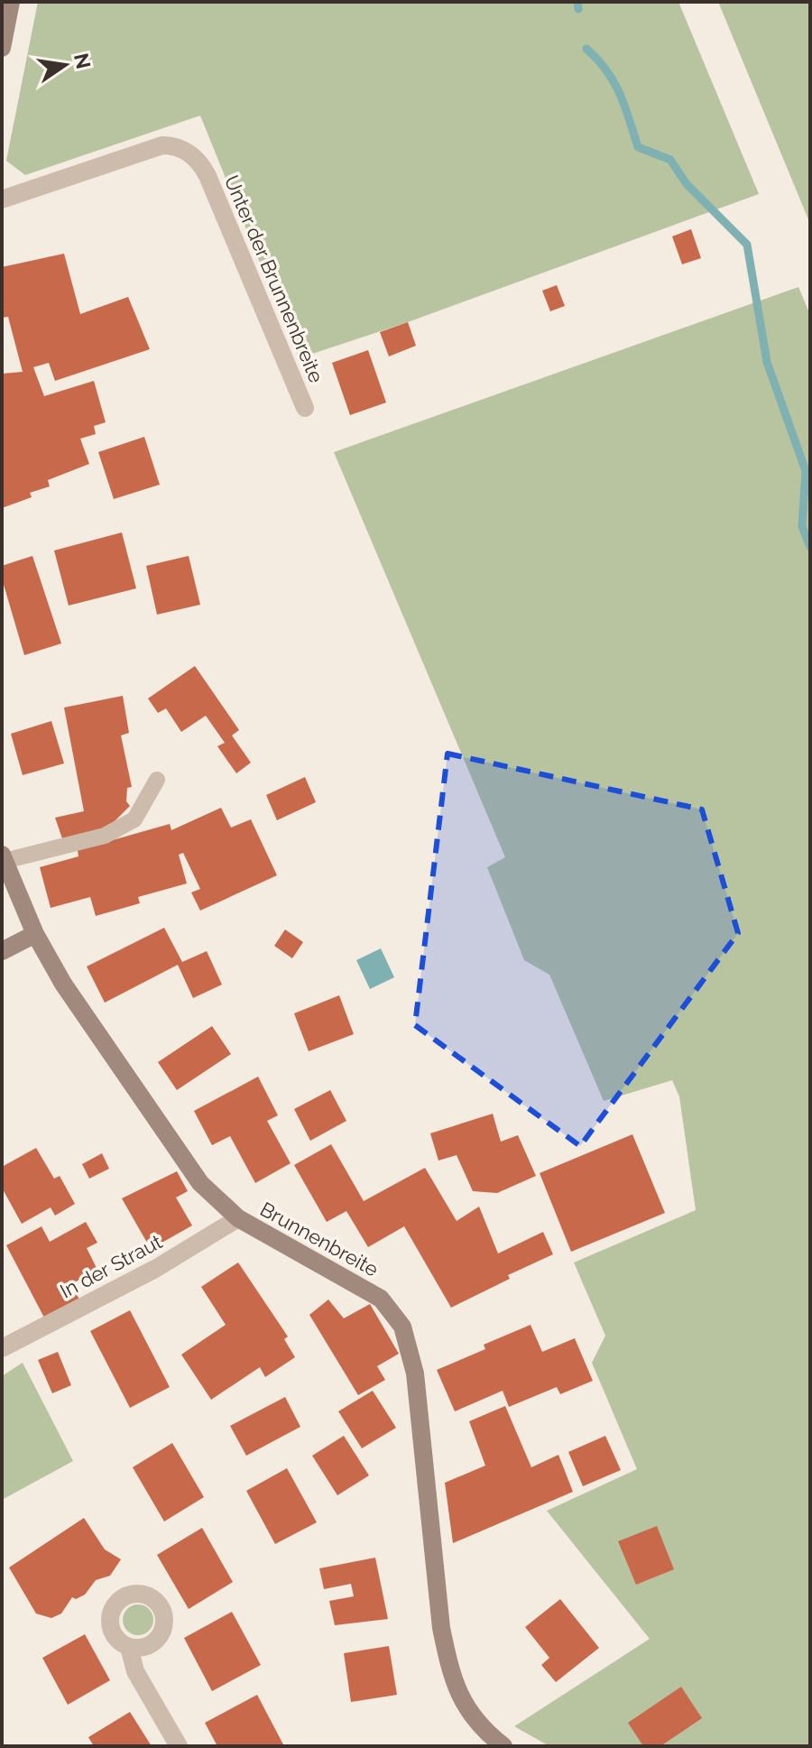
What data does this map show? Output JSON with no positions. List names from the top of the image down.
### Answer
{
  "streets": {
    "street": ["Unter der Brunnenbreite", "Brunnenbreite", "In der Straut"]
  },
  "crossings": [
    ["Brunnenbreite", "In der Straut"]
  ],
  "north": "right"
}
